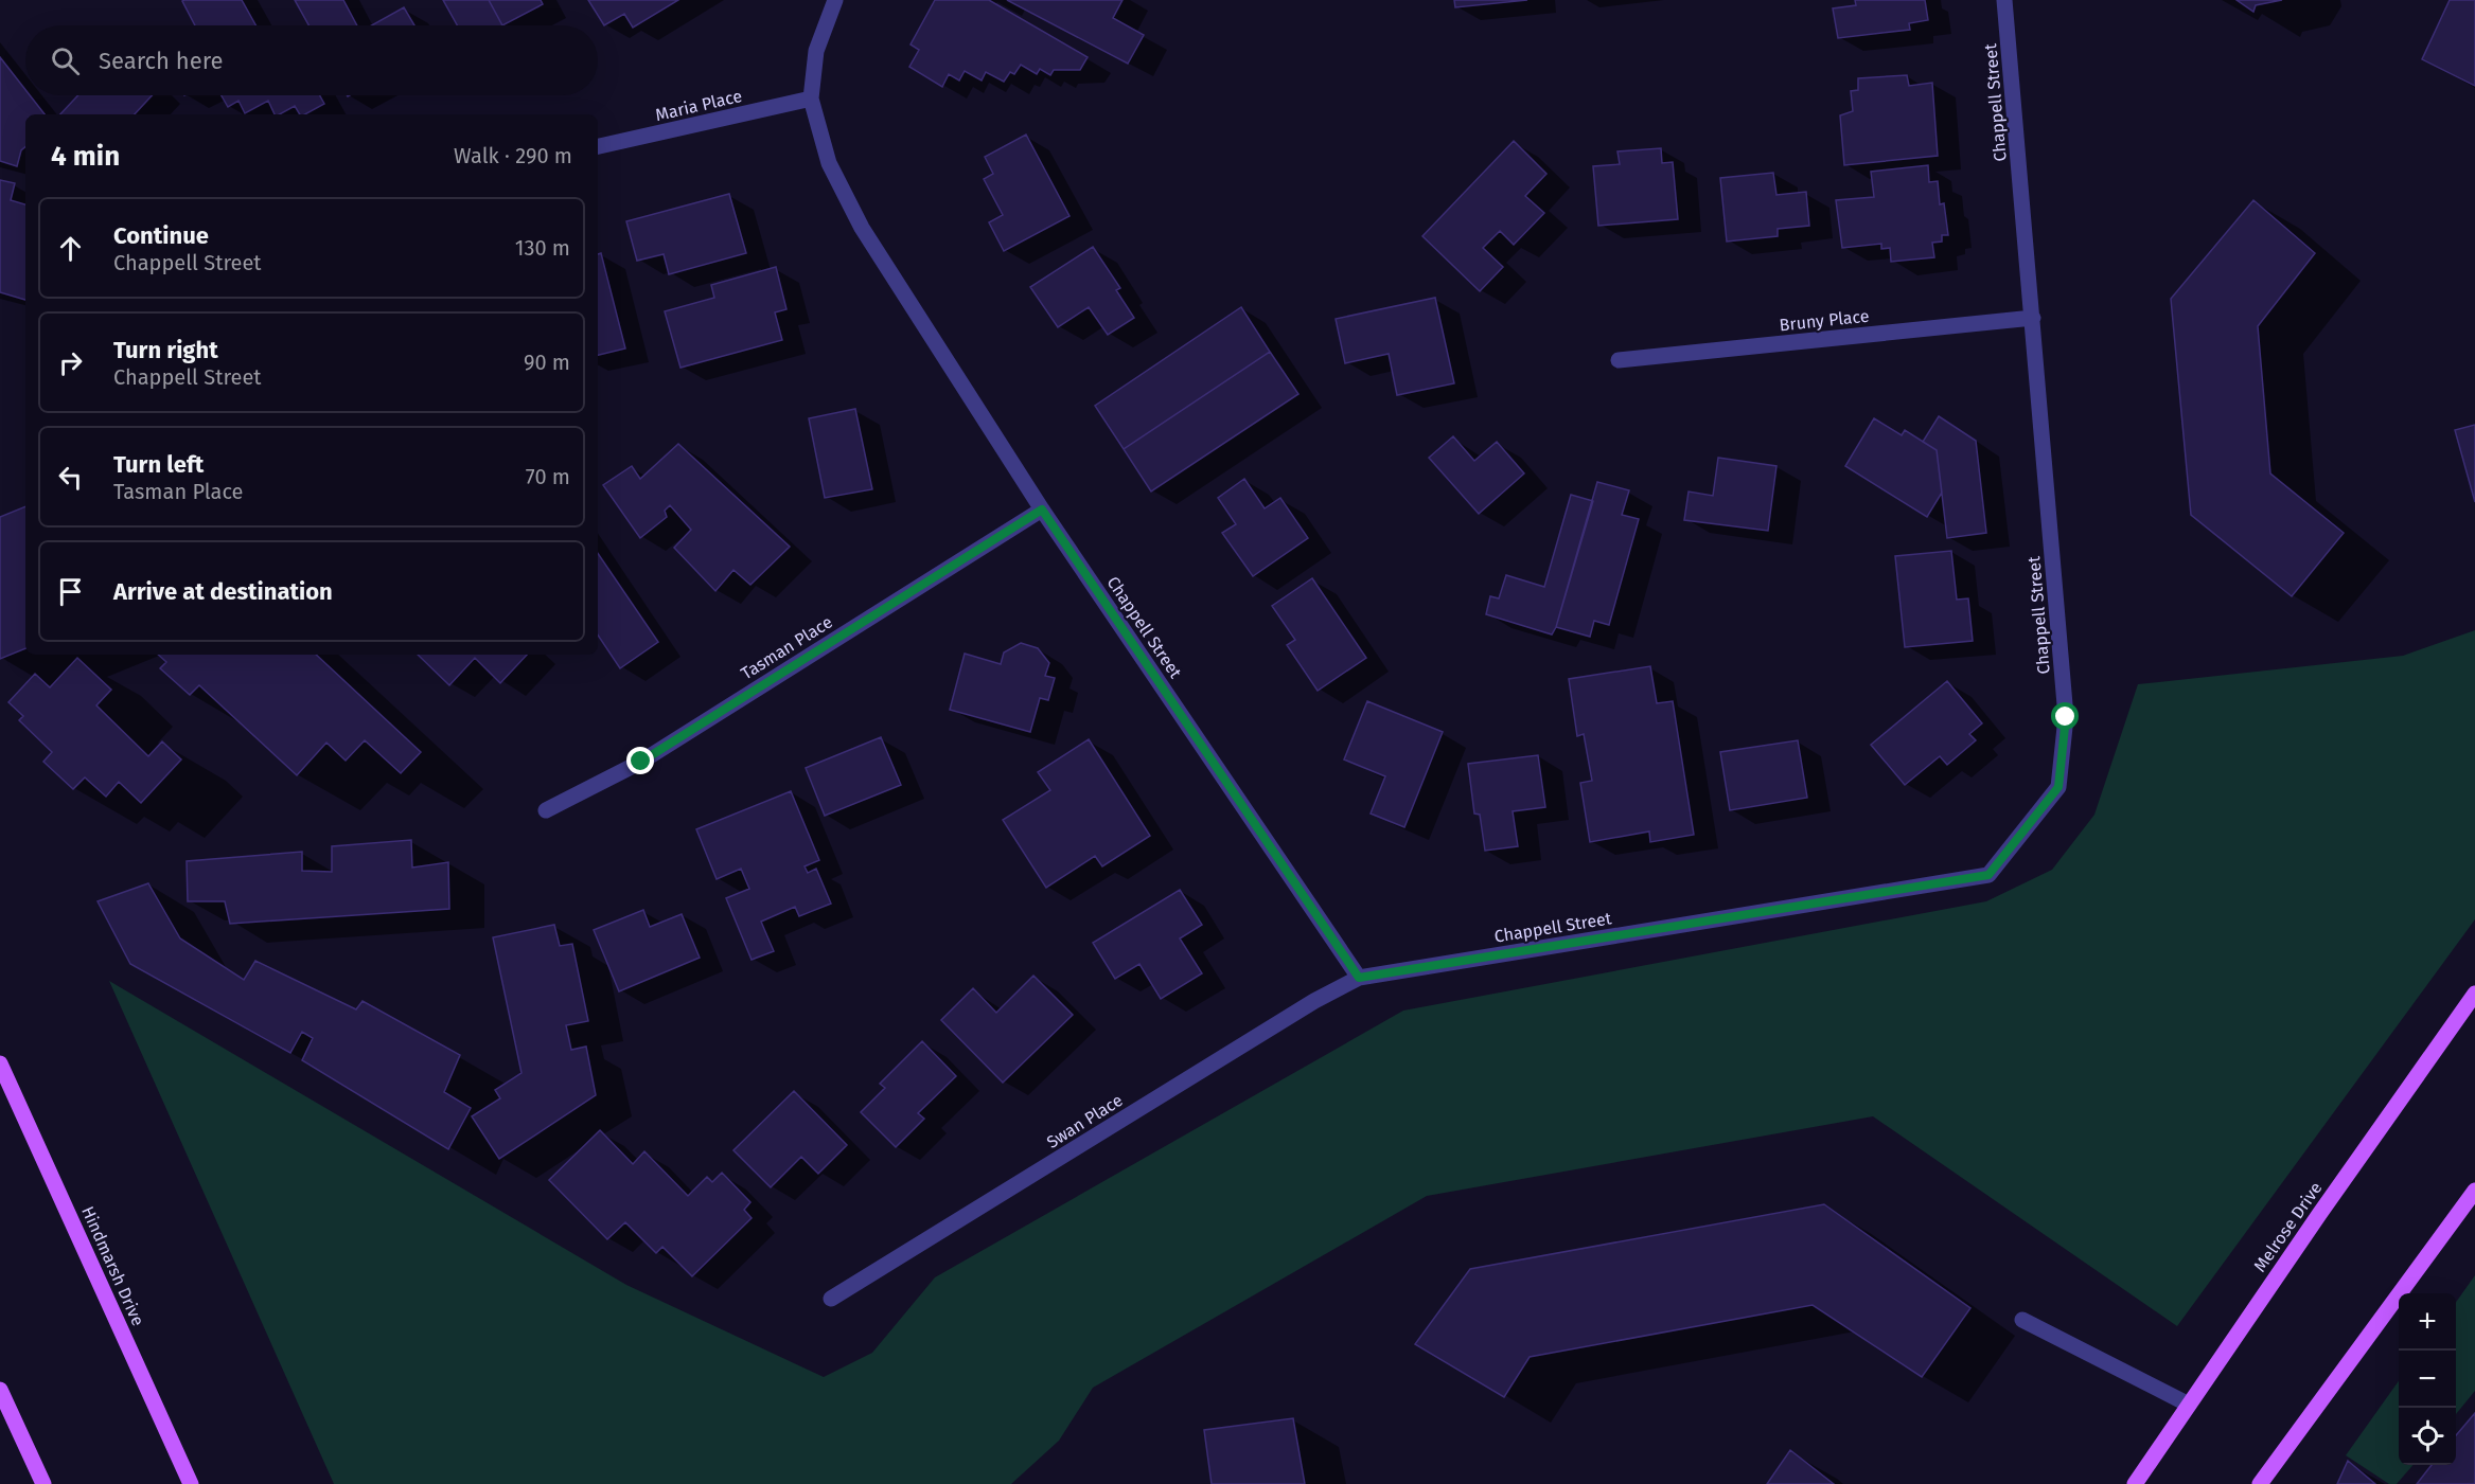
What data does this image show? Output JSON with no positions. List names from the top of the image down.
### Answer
{
  "streets": {
    "main road": ["Melrose Drive", "Hindmarsh Drive"],
    "street": [
      "Chappell Street",
      "Maria Place",
      "Bruny Place",
      "Tasman Place",
      "Swan Place"
    ]
  },
  "crossings": [
    ["Chappell Street", "Maria Place"],
    ["Chappell Street", "Bruny Place"],
    ["Chappell Street", "Tasman Place"],
    ["Chappell Street", "Swan Place"]
  ],
  "page": {
    "search": "Search here",
    "heading": ["4 min", "Walk · 290 m"],
    "list": [
      ["Continue", "Chappell Street", "130 m"],
      ["Turn right", "Chappell Street", "90 m"],
      ["Turn left", "Tasman Place", "70 m"],
      "Arrive at destination"
    ],
    "map_buttons": ["+", "−"]
  }
}
